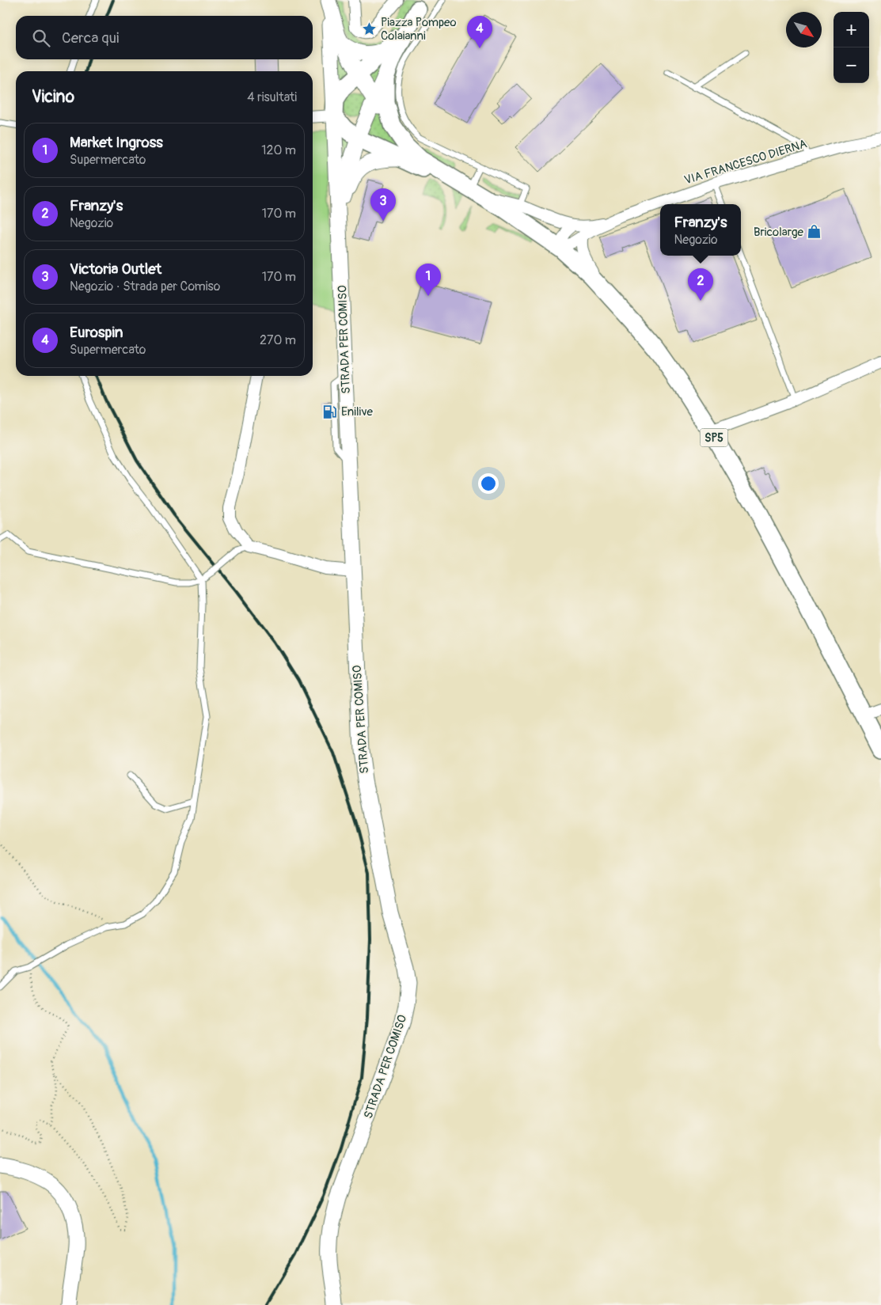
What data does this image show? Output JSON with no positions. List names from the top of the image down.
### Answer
{
  "streets": {
    "main road": ["STRADA PER COMISO", "SP5"],
    "street": ["VIA FRANCESCO DIERNA"]
  },
  "places": {
    "place": ["Piazza Pompeo Colaianni"],
    "shop": ["Bricolarge"],
    "fuel station": ["Enilive"]
  },
  "north": "bottom right",
  "page": {
    "map_buttons": ["+", "−"],
    "pins": [
      "4",
      "3",
      "1",
      "2"
    ],
    "search": "Cerca qui",
    "heading": ["Vicino", "4 risultati"],
    "list": [
      {
        "mark": "1",
        "name": "Market Ingross",
        "note": "Supermercato",
        "value": "120 m"
      },
      {
        "mark": "2",
        "name": "Franzy's",
        "note": "Negozio",
        "value": "170 m"
      },
      {
        "mark": "3",
        "name": "Victoria Outlet",
        "note": "Negozio · Strada per Comiso",
        "value": "170 m"
      },
      {
        "mark": "4",
        "name": "Eurospin",
        "note": "Supermercato",
        "value": "270 m"
      }
    ],
    "popup": ["Franzy's", "Negozio"]
  }
}
